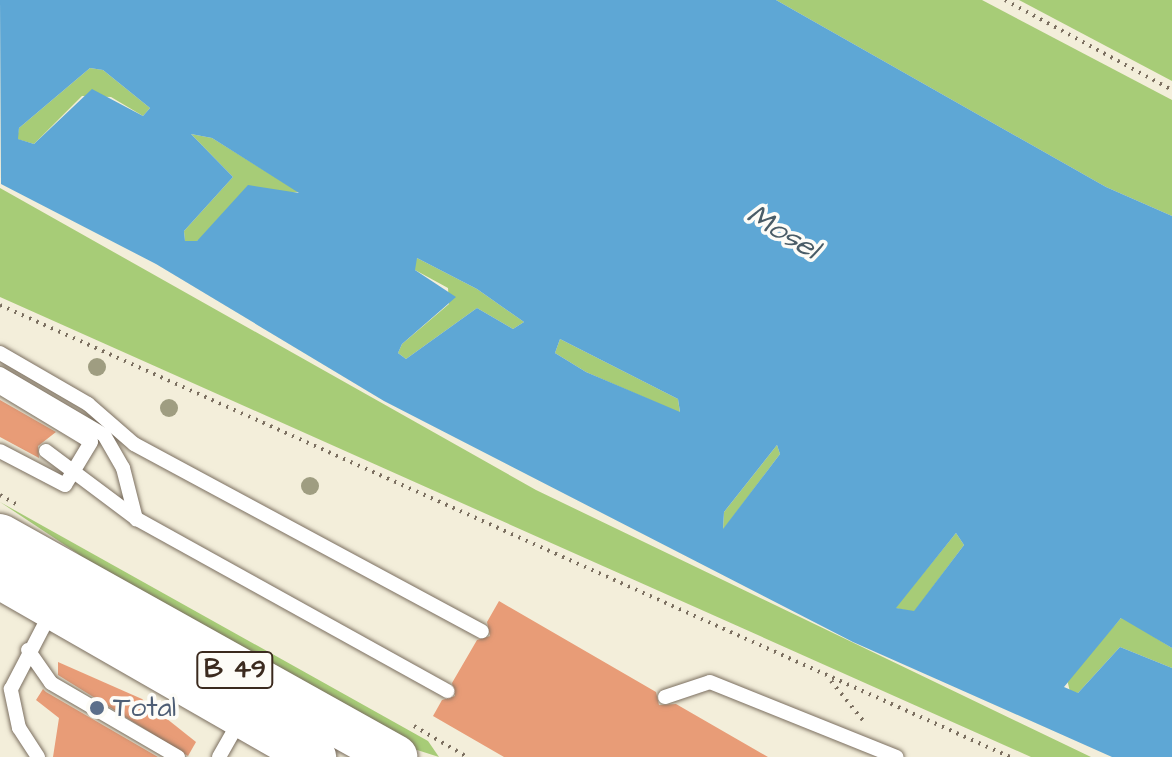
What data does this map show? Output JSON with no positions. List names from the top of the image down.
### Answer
{
  "streets": {
    "main road": ["B 49"]
  },
  "water": ["Mosel"],
  "places": ["Total"]
}
